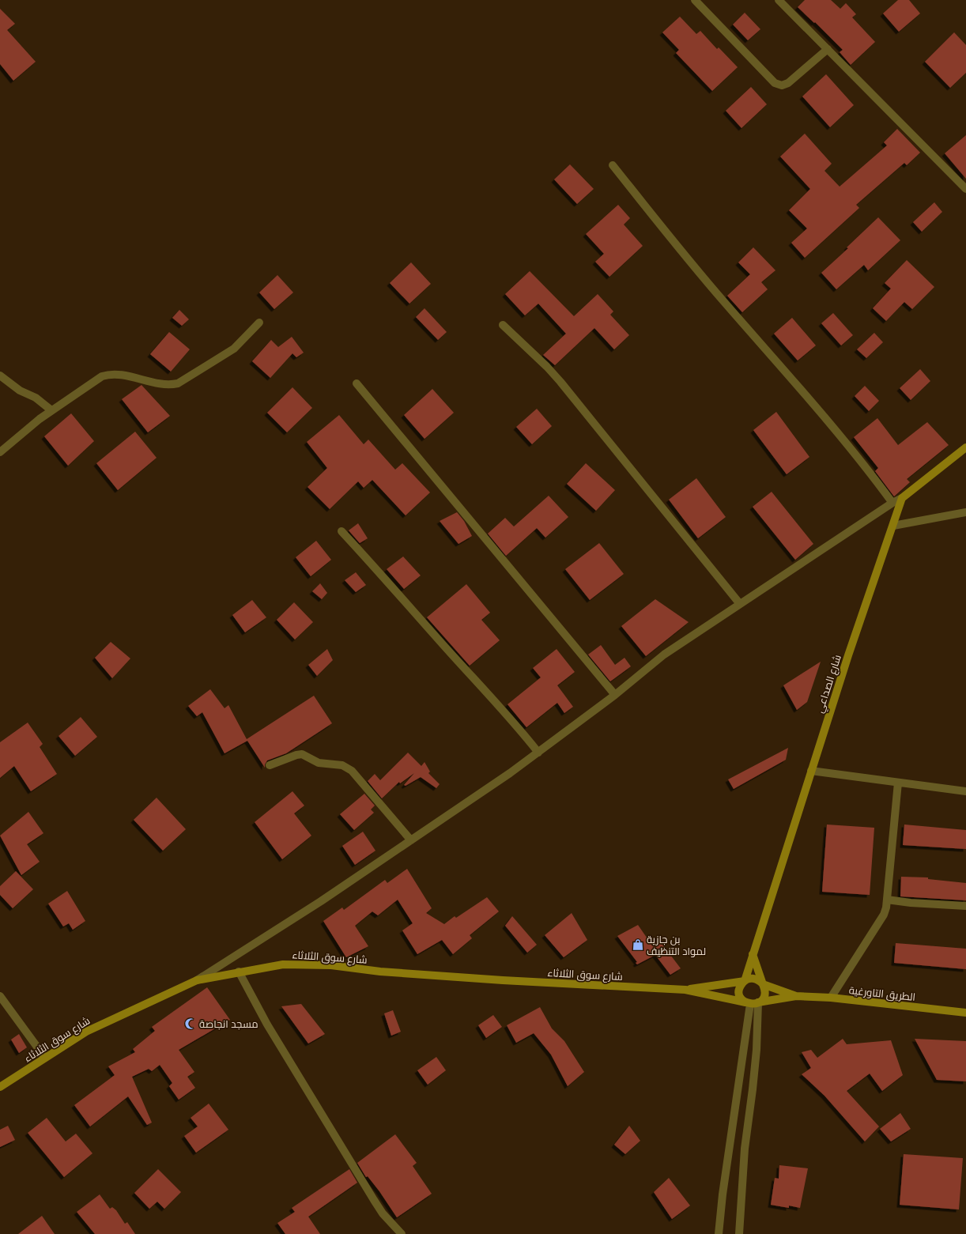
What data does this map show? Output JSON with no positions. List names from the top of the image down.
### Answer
{
  "streets": {
    "street": ["شارع الصداعي", "شارع سوق الثلاثاء", "الطريق التاورغية"]
  },
  "places": {
    "shop": ["بن جازية لمواد التنظيف"],
    "mosque": ["مسجد انجاصة"]
  }
}
